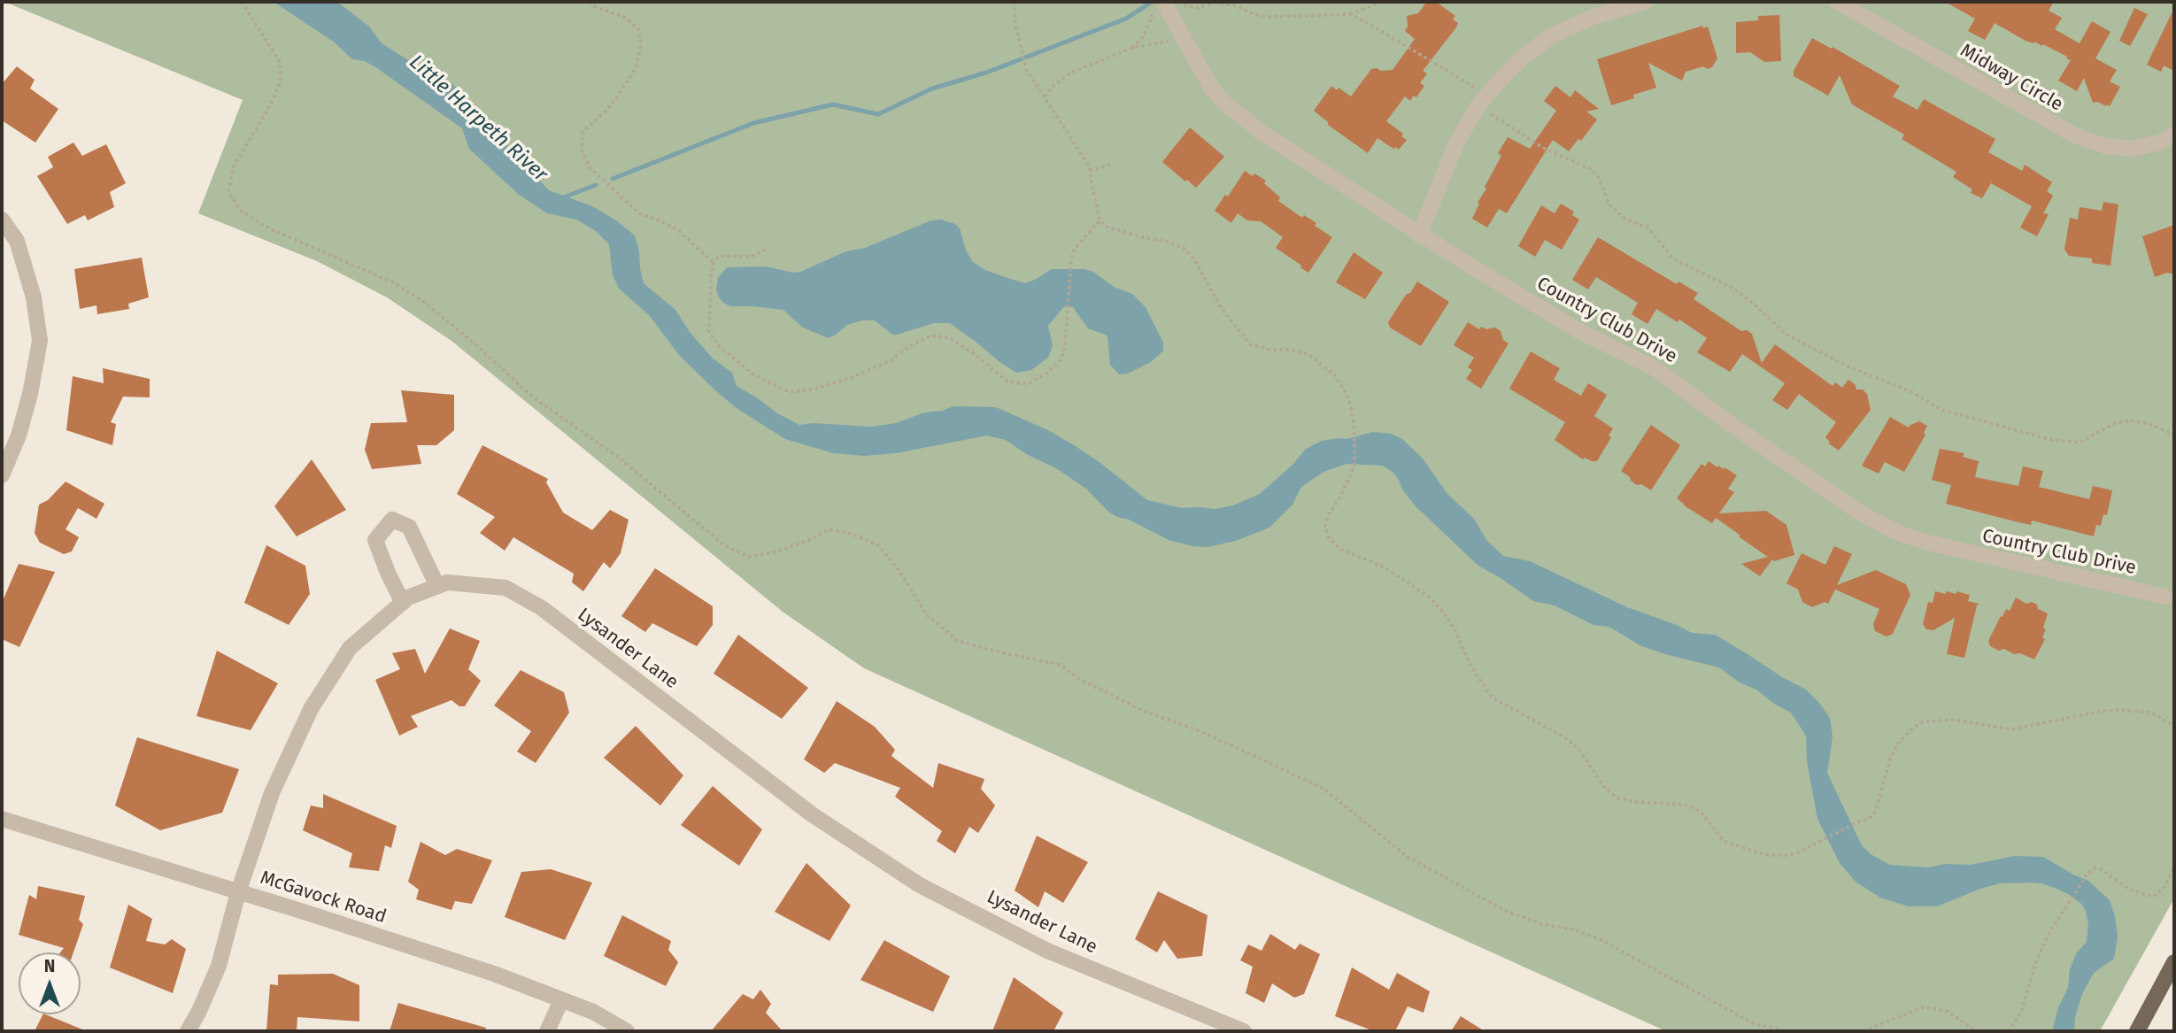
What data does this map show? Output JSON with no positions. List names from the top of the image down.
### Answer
{
  "streets": {
    "street": [
      "Midway Circle",
      "Country Club Drive",
      "Lysander Lane",
      "McGavock Road"
    ]
  },
  "crossings": [
    ["Lysander Lane", "McGavock Road"]
  ],
  "water": ["Little Harpeth River"],
  "north": "top"
}
